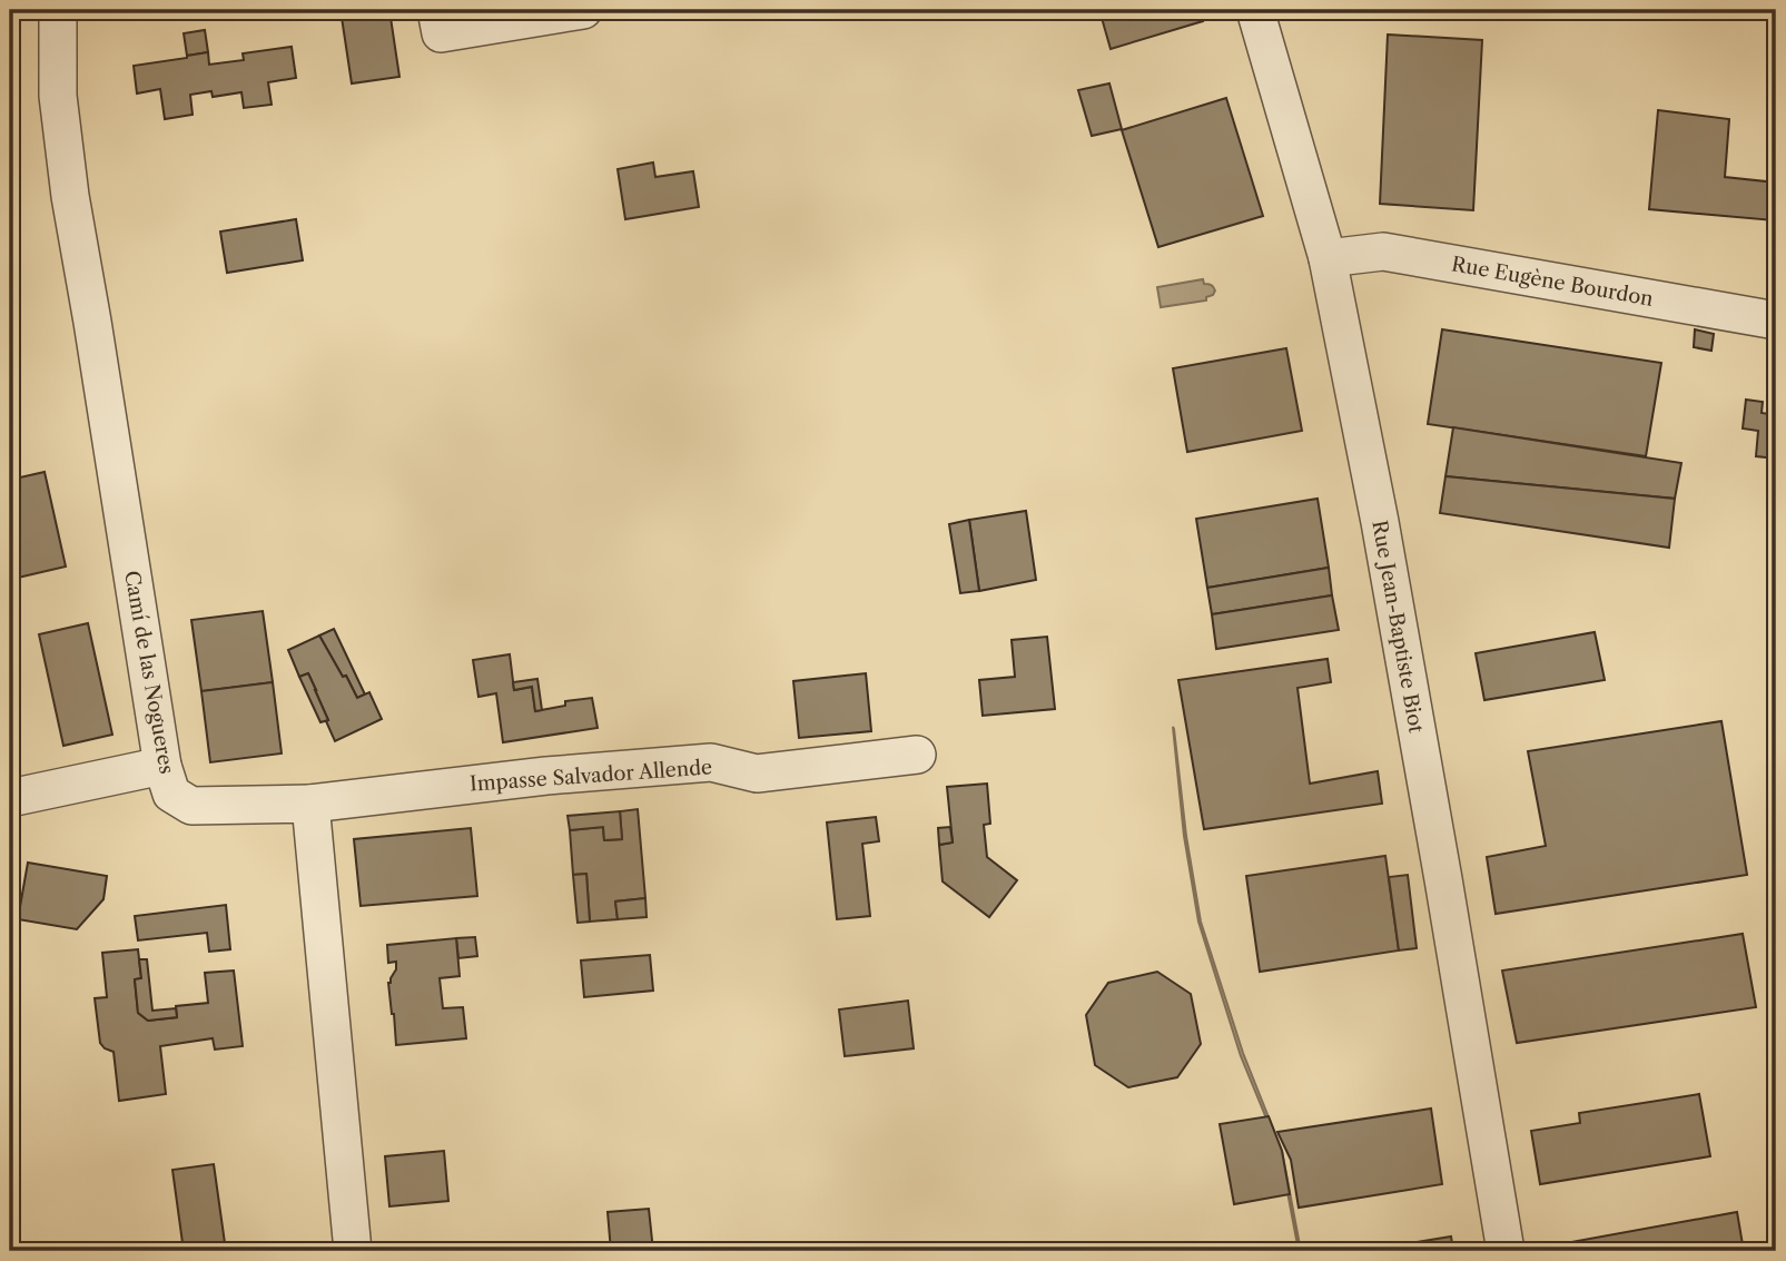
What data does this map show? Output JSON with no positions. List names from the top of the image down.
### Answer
{
  "streets": {
    "street": [
      "Rue Eugène Bourdon",
      "Rue Jean-Baptiste Biot",
      "Camí de las Nogueres",
      "Impasse Salvador Allende"
    ]
  },
  "crossings": [
    ["Rue Eugène Bourdon", "Rue Jean-Baptiste Biot"],
    ["Camí de las Nogueres", "Impasse Salvador Allende"]
  ]
}
